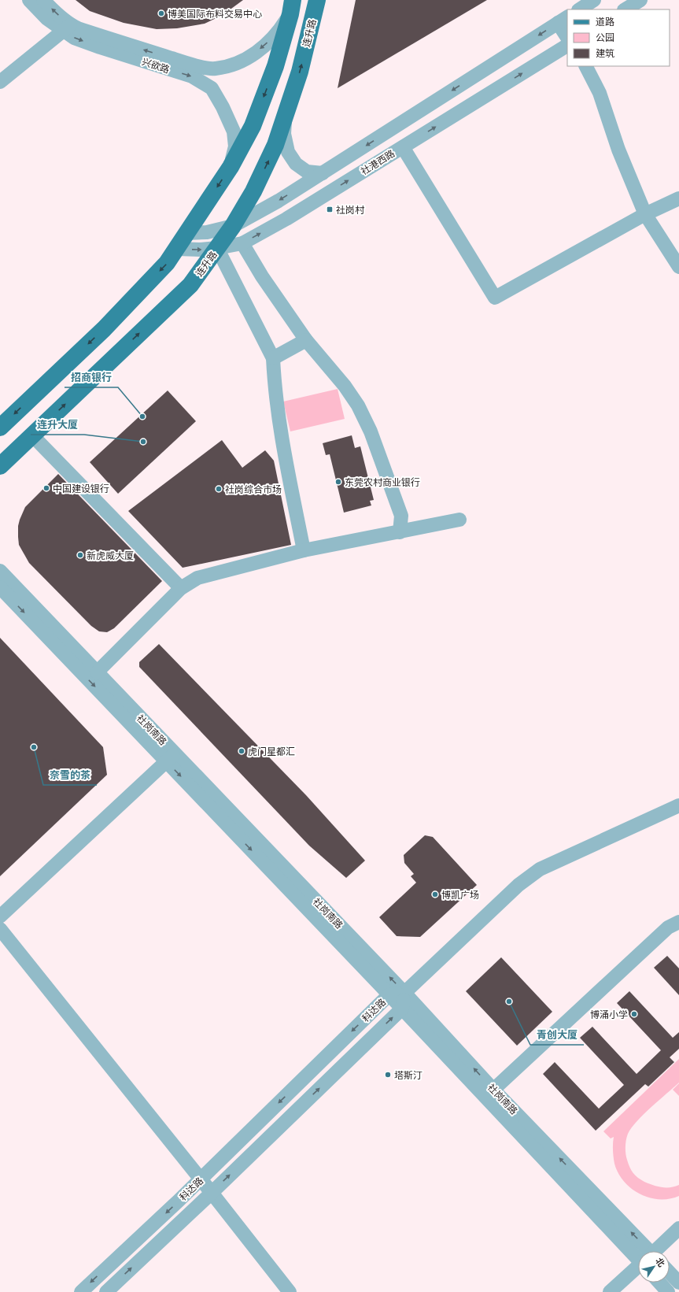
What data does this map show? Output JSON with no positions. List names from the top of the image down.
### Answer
{
  "streets": {
    "main road": ["连升路"],
    "street": [
      "兴欲路",
      "社港西路",
      "社岗南路",
      "科达路"
    ]
  },
  "crossings": [
    ["连升路", "社港西路"],
    ["社岗南路", "科达路"]
  ],
  "places": {
    "other": [
      "博美国际布料交易中心",
      "招商银行",
      "连升大厦",
      "东莞农村商业银行",
      "中国建设银行",
      "社岗综合市场",
      "新虎威大厦",
      "奈雪的茶",
      "虎门星都汇",
      "博凯广场",
      "青创大厦",
      "博涌小学",
      "塔斯汀"
    ],
    "transit": ["社岗村"]
  },
  "legend": ["道路", "公园", "建筑"],
  "north": "top right"
}
